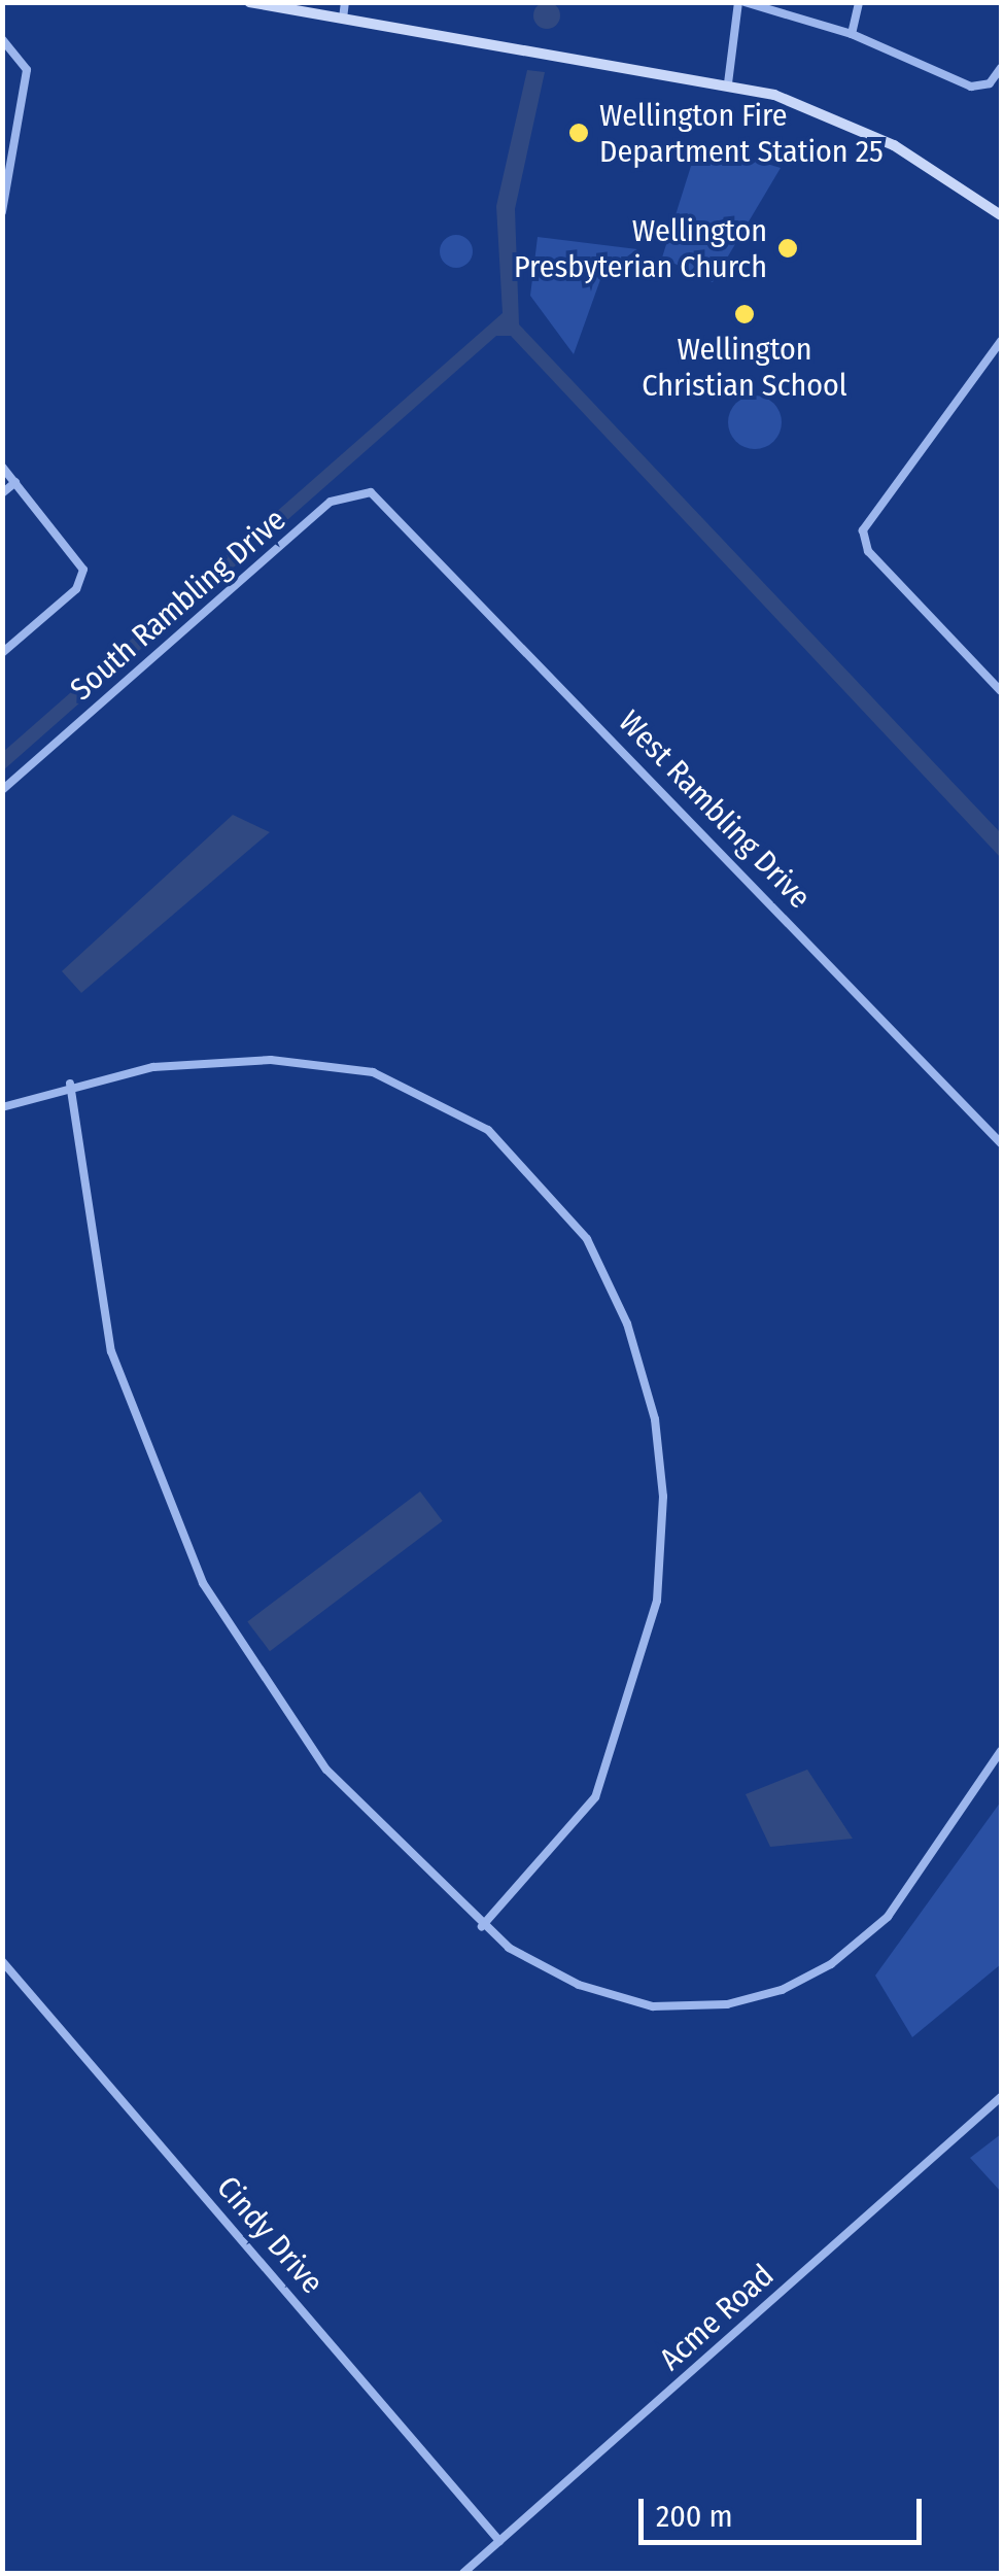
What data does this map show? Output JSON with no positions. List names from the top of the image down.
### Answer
{
  "streets": {
    "street": [
      "South Rambling Drive",
      "West Rambling Drive",
      "Cindy Drive",
      "Acme Road"
    ]
  },
  "crossings": [
    ["South Rambling Drive", "West Rambling Drive"],
    ["Cindy Drive", "Acme Road"]
  ],
  "places": ["Wellington Fire Department Station 25", "Wellington Presbyterian Church", "Wellington Christian School"],
  "scale_bar": "200 m"
}
